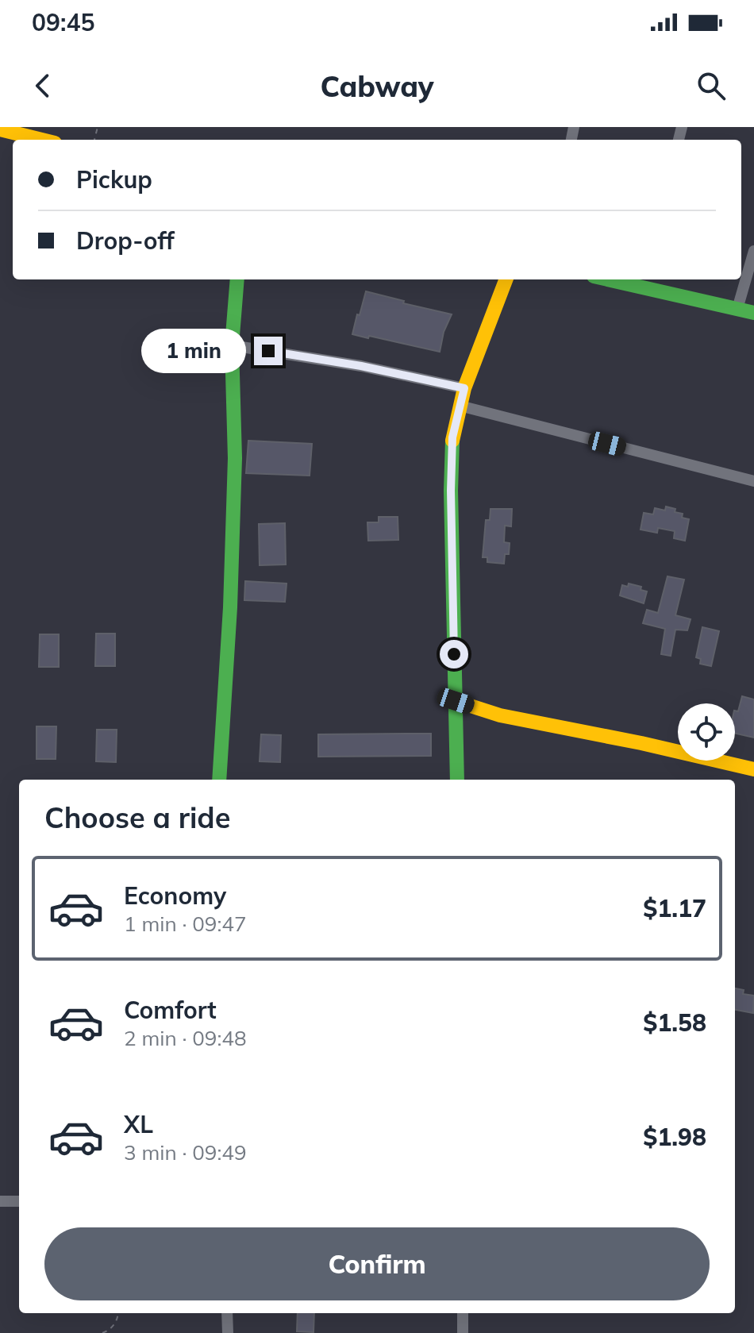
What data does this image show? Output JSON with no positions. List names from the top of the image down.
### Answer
{
  "page": {
    "status": "09:45",
    "header": "Cabway",
    "banner": ["Pickup", "Drop-off"],
    "bubble": "1 min",
    "heading": "Choose a ride",
    "list": [
      {
        "name": "Economy",
        "note": "1 min · 09:47",
        "value": "$1.17"
      },
      {
        "name": "Comfort",
        "note": "2 min · 09:48",
        "value": "$1.58"
      },
      {
        "name": "XL",
        "note": "3 min · 09:49",
        "value": "$1.98"
      }
    ],
    "buttons": "Confirm"
  }
}
